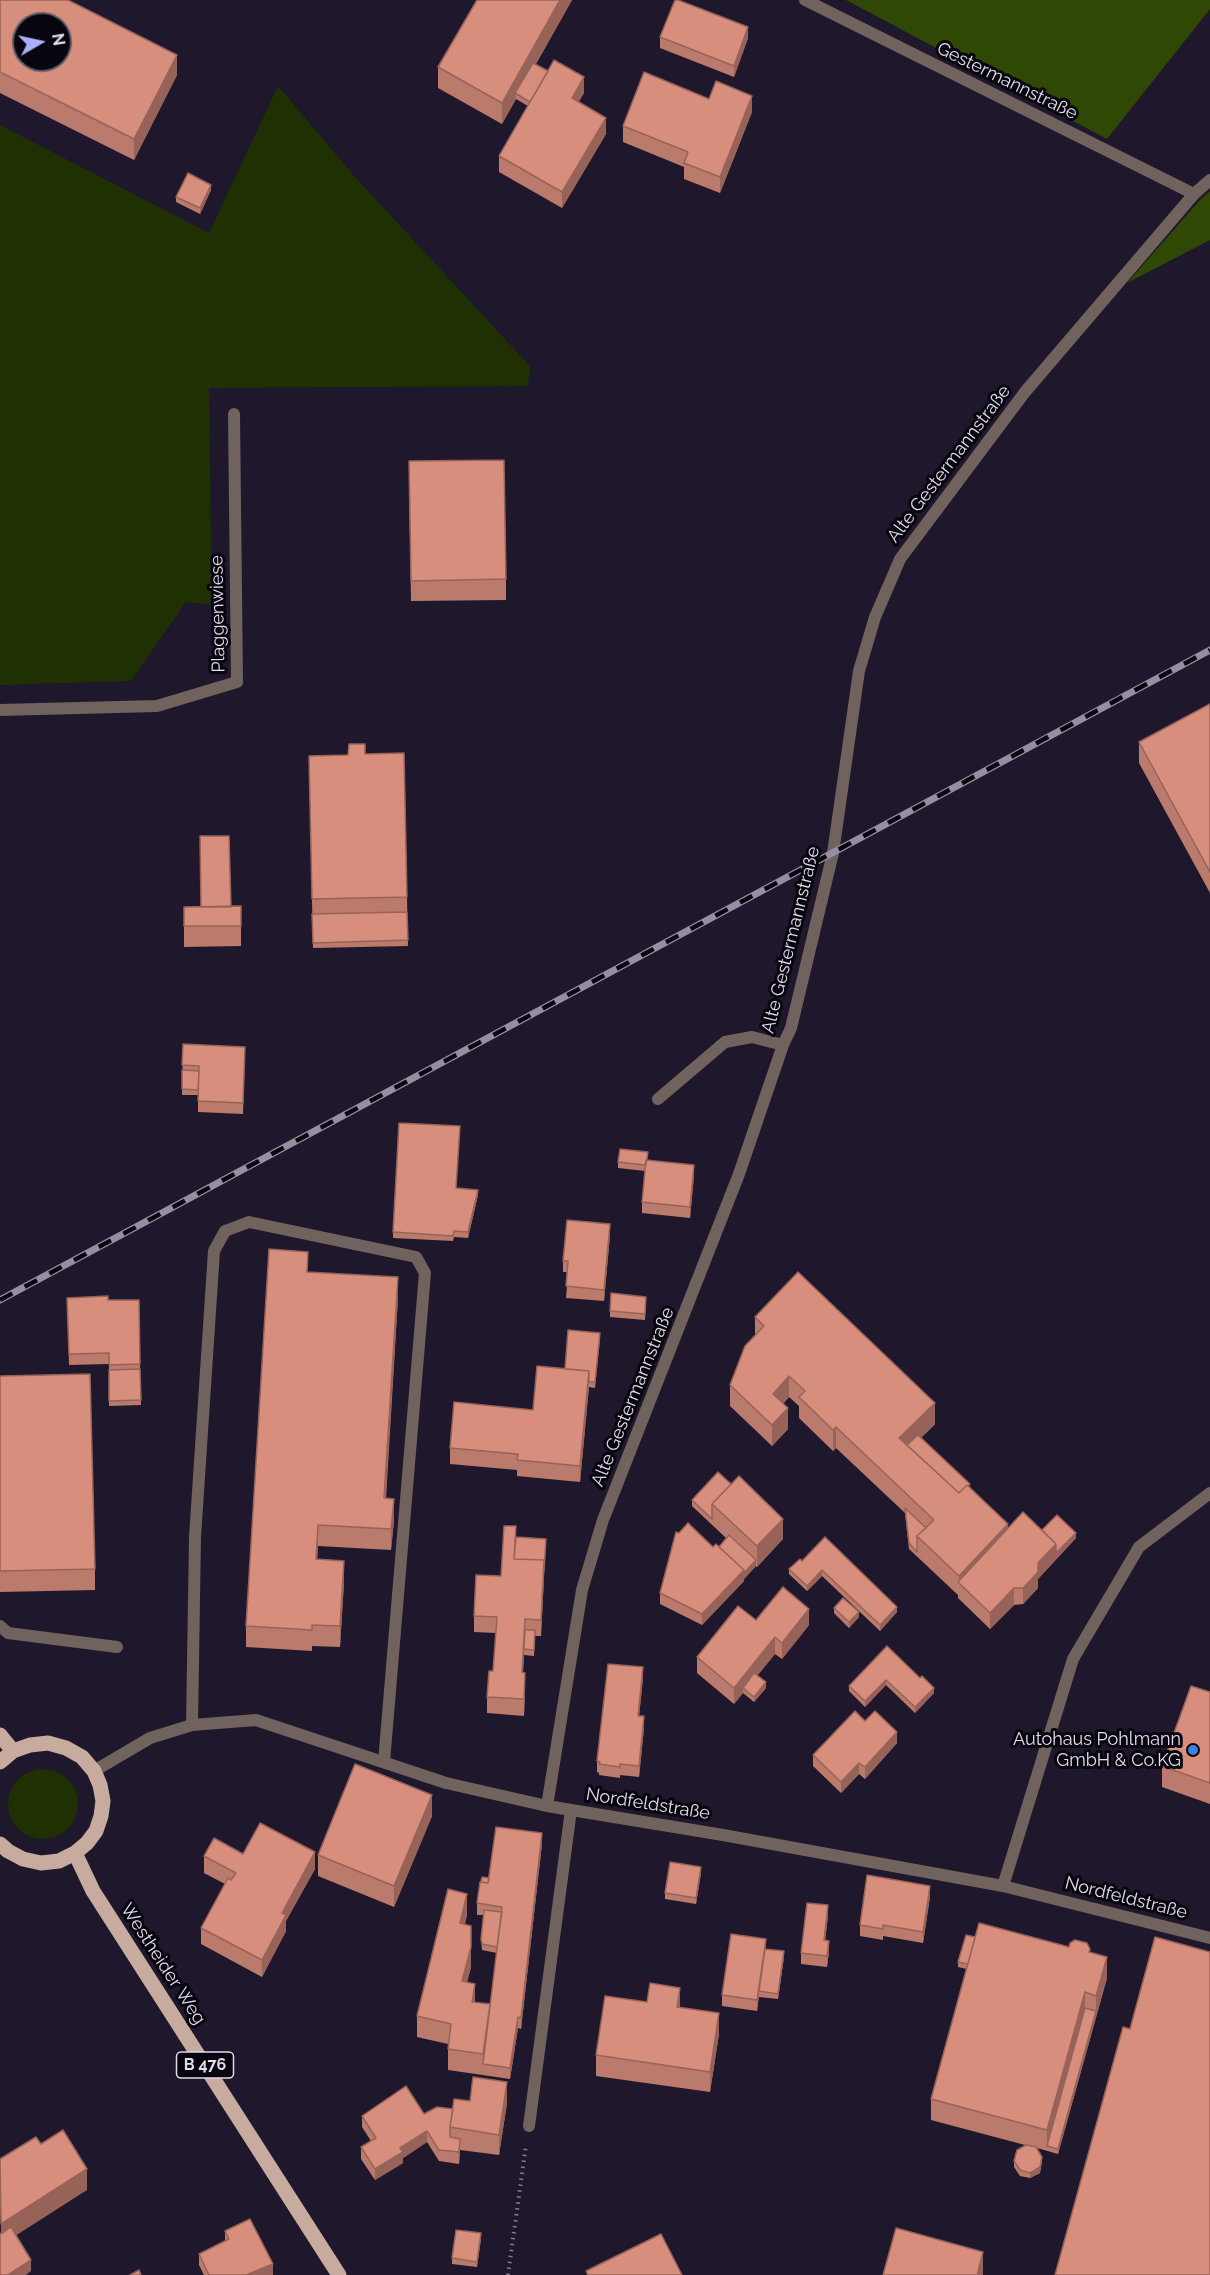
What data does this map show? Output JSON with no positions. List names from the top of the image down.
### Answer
{
  "streets": {
    "main road": ["Westheider Weg", "B 476"],
    "street": [
      "Gestermannstraße",
      "Alte Gestermannstraße",
      "Plaggenwiese",
      "Nordfeldstraße"
    ]
  },
  "crossings": [
    ["Gestermannstraße", "Alte Gestermannstraße"],
    ["Alte Gestermannstraße", "Nordfeldstraße"]
  ],
  "places": ["Autohaus Pohlmann GmbH & Co.KG"],
  "north": "right"
}
